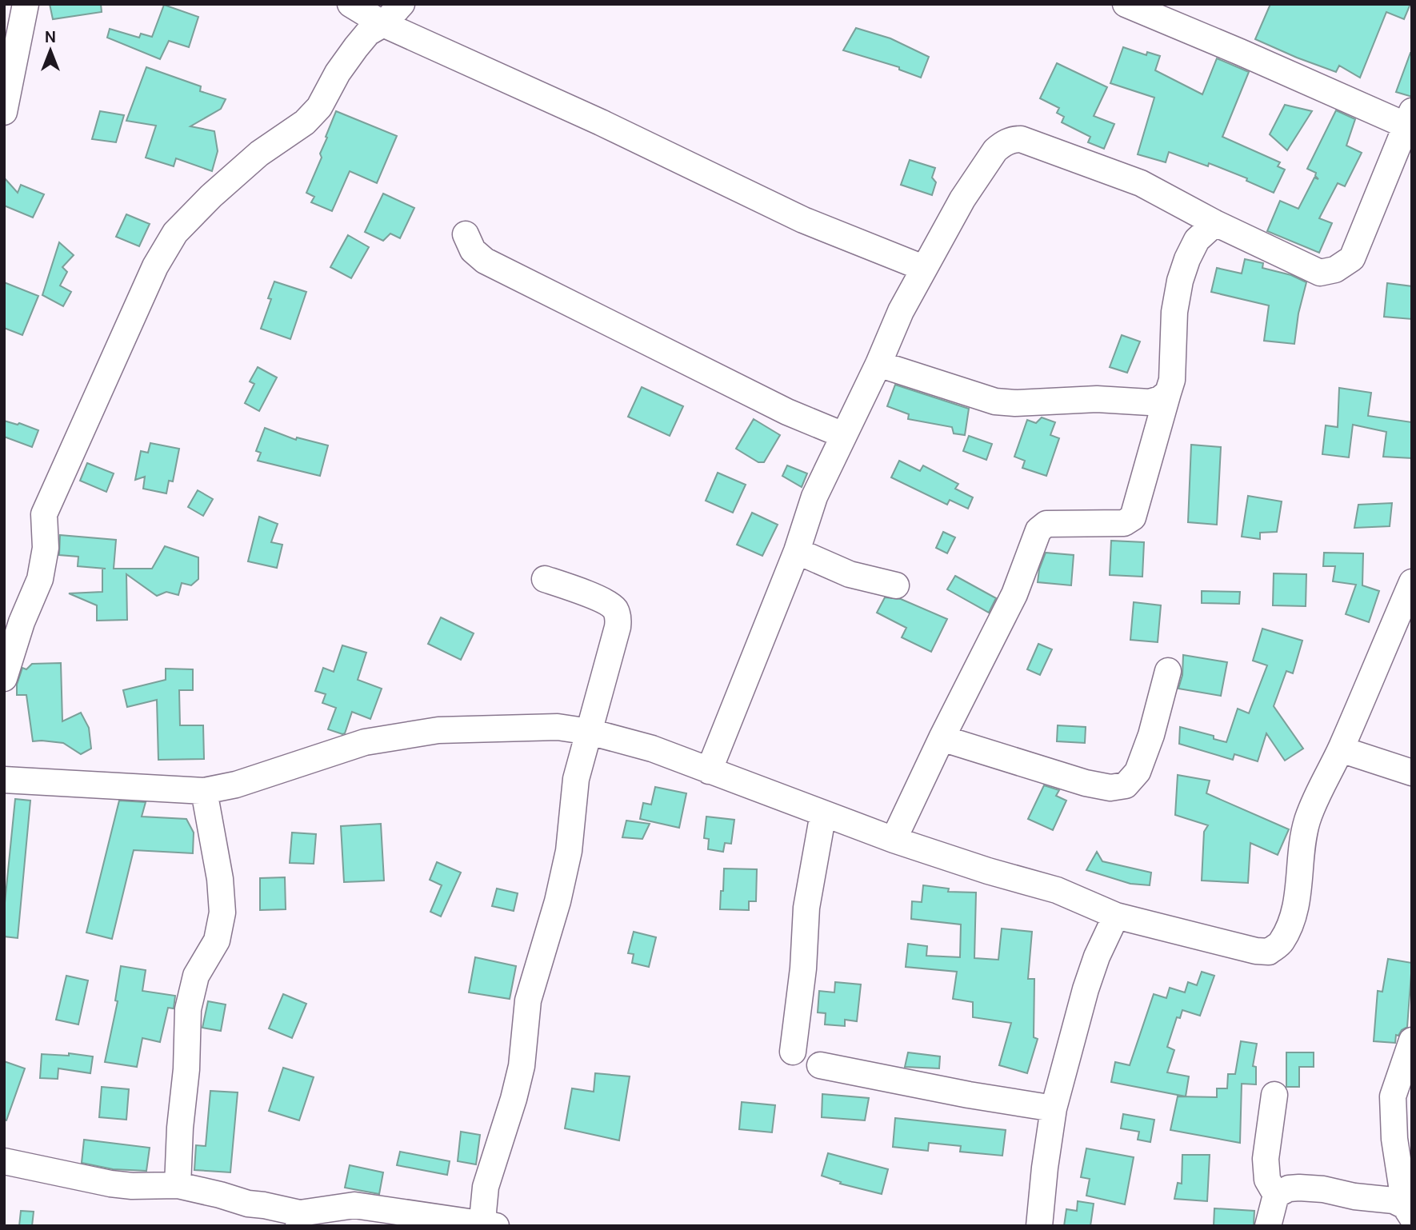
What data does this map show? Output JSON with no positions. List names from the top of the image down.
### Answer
{
  "north": "top"
}
